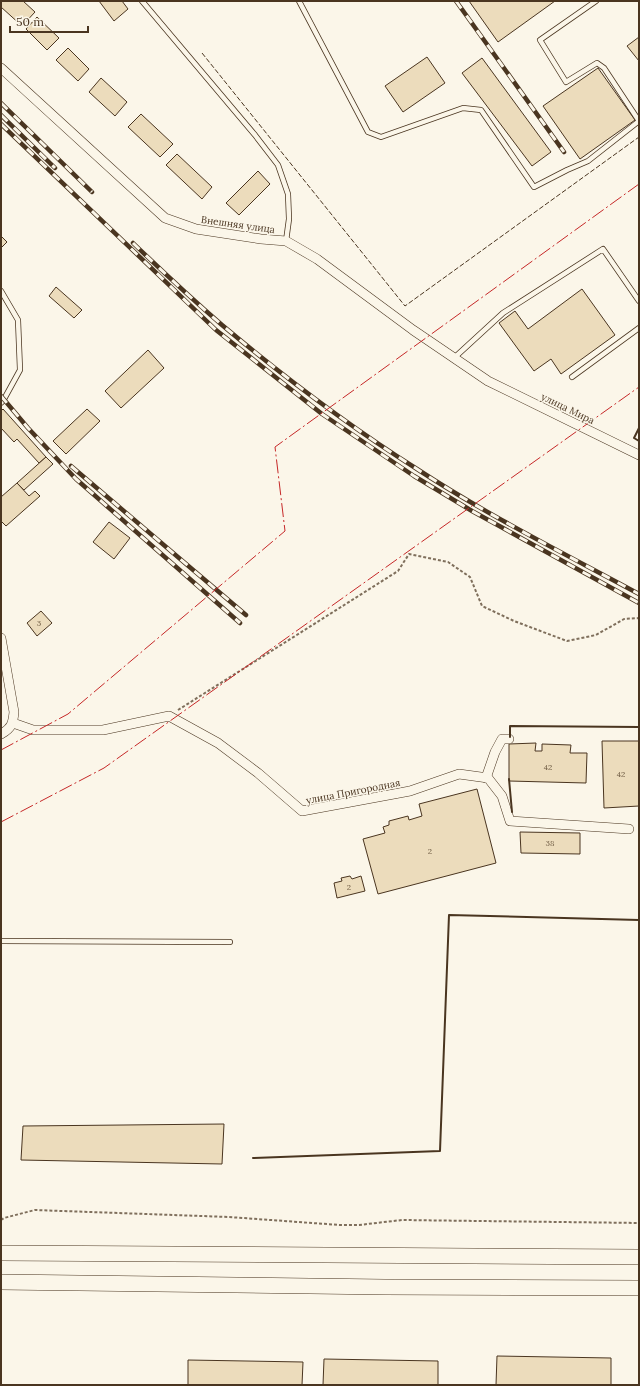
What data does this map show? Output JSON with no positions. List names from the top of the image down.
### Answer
{
  "streets": {
    "street": ["Внешняя улица", "улица Мира", "улица Пригородная"]
  },
  "crossings": [
    ["Внешняя улица", "улица Мира"]
  ],
  "house_numbers": [
    "3",
    "42",
    "42",
    "38",
    "2",
    "2"
  ],
  "scale_bar": "50 m"
}
